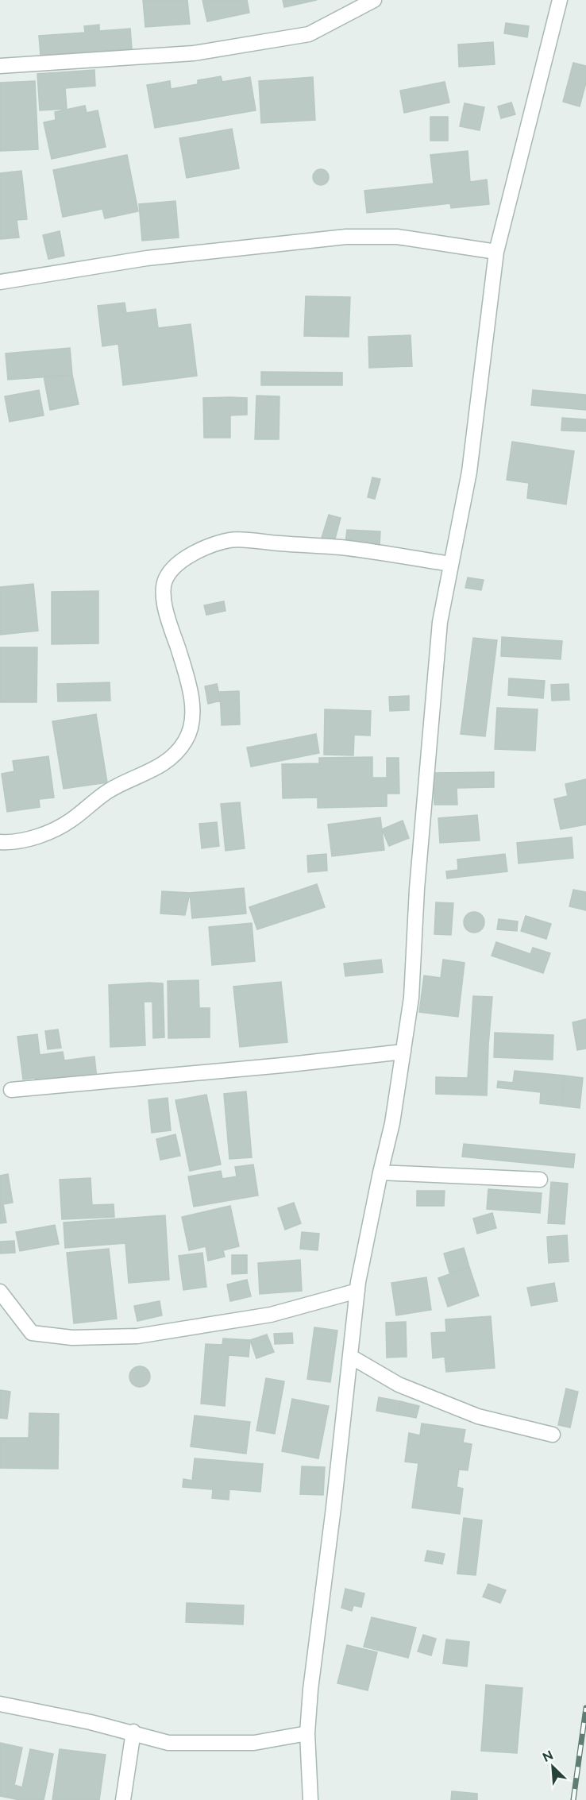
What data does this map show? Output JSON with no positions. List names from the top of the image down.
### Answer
{
  "north": "top left"
}
